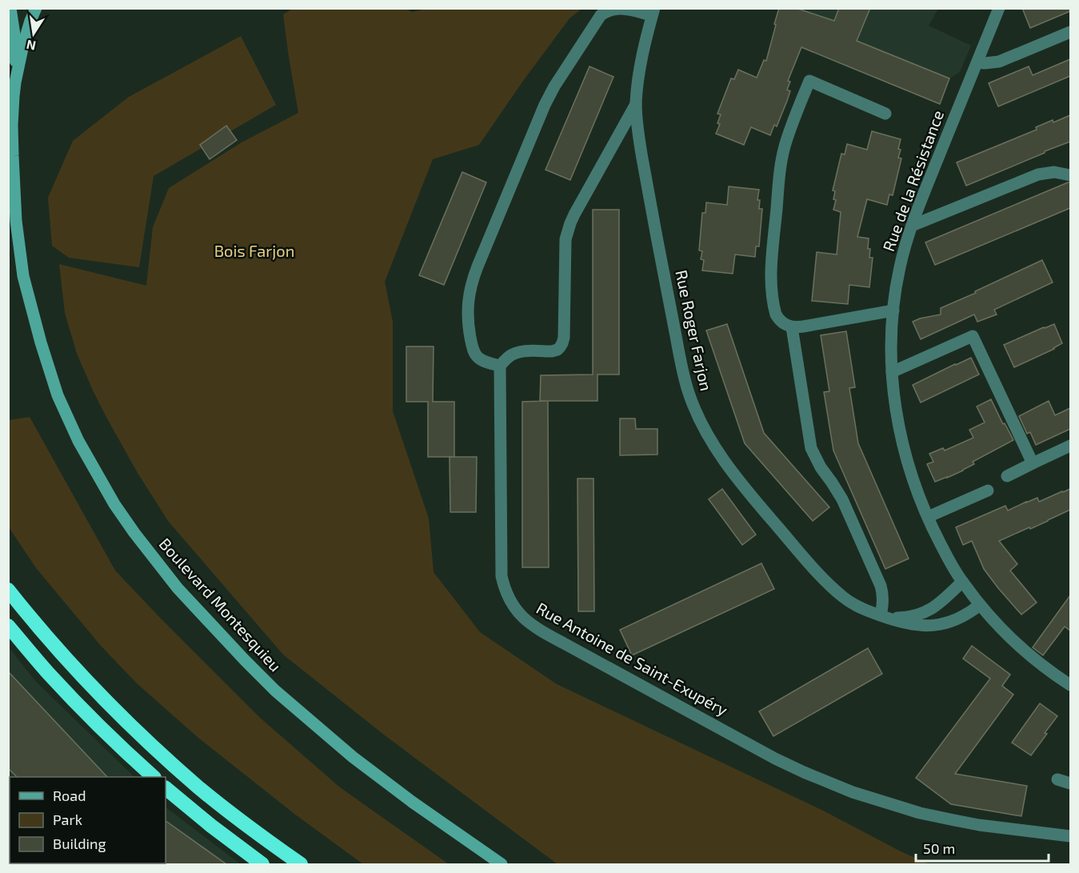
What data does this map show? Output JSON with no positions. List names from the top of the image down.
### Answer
{
  "streets": {
    "main road": ["Boulevard Montesquieu"],
    "street": ["Rue de la Résistance", "Rue Roger Farjon", "Rue Antoine de Saint-Exupéry"]
  },
  "crossings": [
    ["Rue de la Résistance", "Rue Roger Farjon"]
  ],
  "parks": ["Bois Farjon"],
  "legend": ["Road", "Park", "Building"],
  "scale_bar": "50 m",
  "north": "bottom"
}
